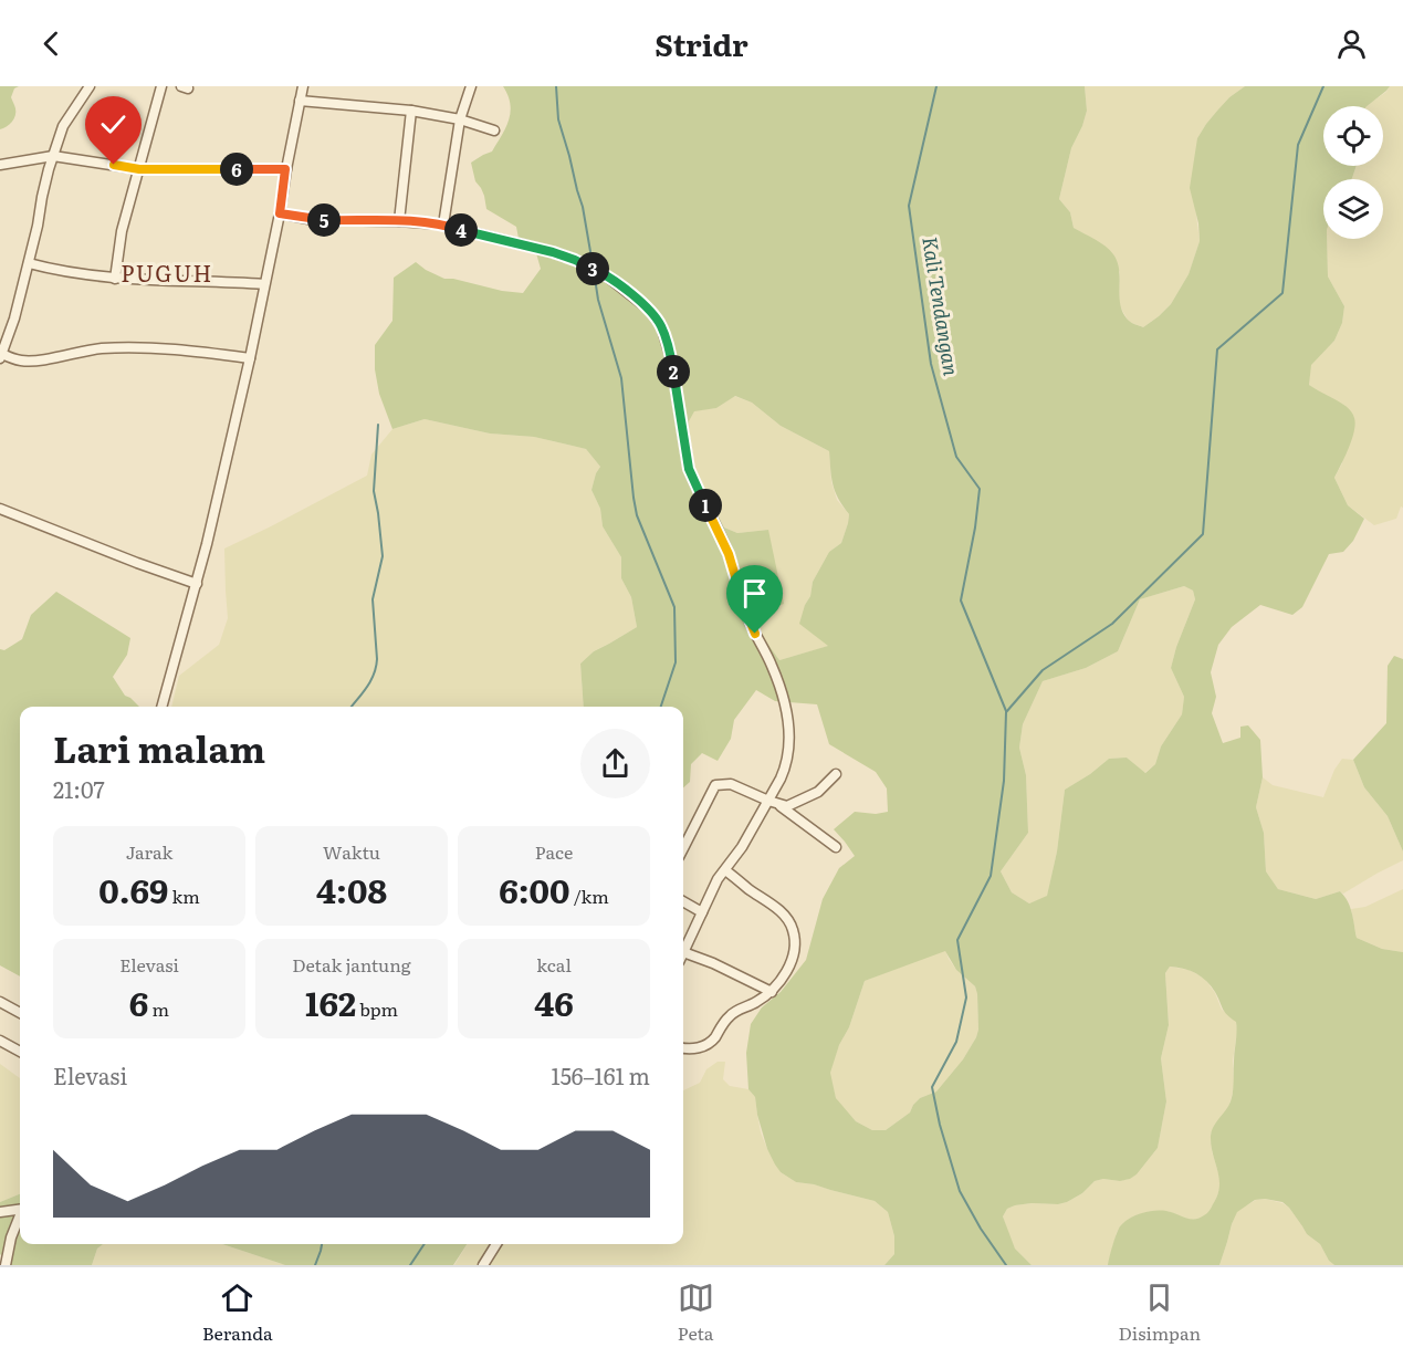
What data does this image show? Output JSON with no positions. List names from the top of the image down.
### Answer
{
  "districts": ["PUGUH"],
  "water": ["Kali Tendangan"],
  "page": {
    "header": "Stridr",
    "pins": [
      "6",
      "5",
      "4",
      "3",
      "2",
      "1"
    ],
    "heading": ["Lari malam", "21:07"],
    "stats": [
      ["Jarak", "0.69 km"],
      ["Waktu", "4:08"],
      ["Pace", "6:00 /km"],
      ["Elevasi", "6 m"],
      ["Detak jantung", "162 bpm"],
      ["kcal", "46"]
    ],
    "chart": ["Elevasi", "156–161 m"],
    "tabs": ["Beranda", "Peta", "Disimpan"]
  }
}
